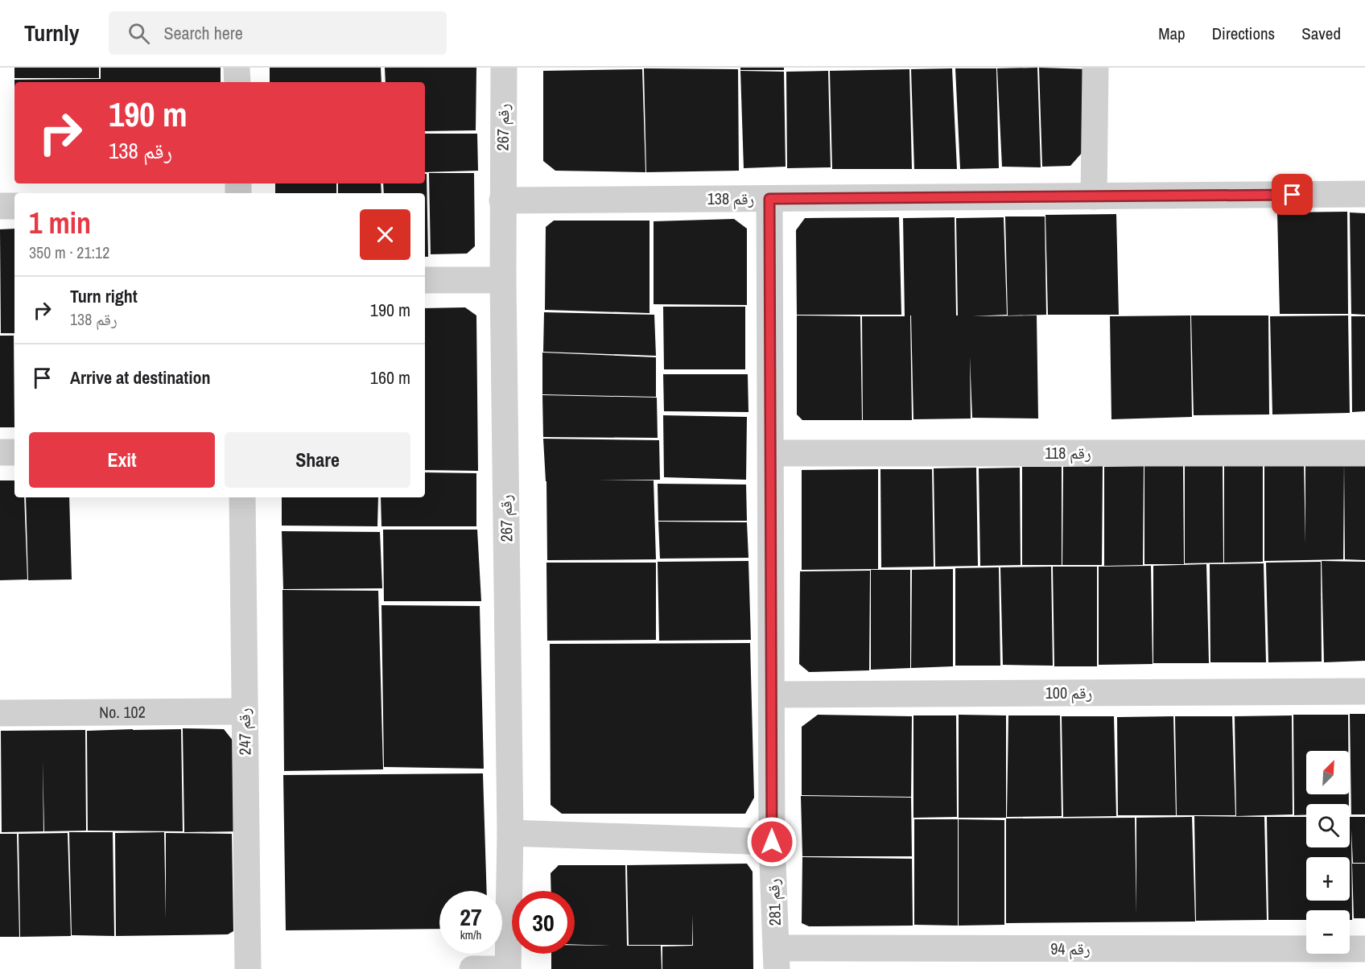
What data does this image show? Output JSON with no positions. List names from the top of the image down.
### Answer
{
  "streets": {
    "street": [
      "رقم 267",
      "رقم 138",
      "رقم 118",
      "رقم 100",
      "No. 102",
      "رقم 247",
      "رقم 281",
      "رقم 94"
    ]
  },
  "crossings": [
    ["رقم 267", "رقم 138"],
    ["رقم 138", "رقم 281"],
    ["رقم 118", "رقم 281"],
    ["رقم 100", "رقم 281"],
    ["No. 102", "رقم 247"],
    ["رقم 281", "رقم 94"]
  ],
  "north": "top right",
  "page": {
    "header": "Turnly",
    "search": "Search here",
    "nav": ["Map", "Directions", "Saved"],
    "turn": ["190 m", "رقم 138"],
    "heading": ["1 min", "350 m · 21:12"],
    "list": [
      {
        "name": "Turn right",
        "note": "رقم 138",
        "value": "190 m"
      },
      {
        "name": "Arrive at destination",
        "value": "160 m"
      }
    ],
    "buttons": ["Exit", "Share"],
    "map_buttons": ["+", "−"],
    "speed": "27 km/h",
    "limit": "30"
  }
}
